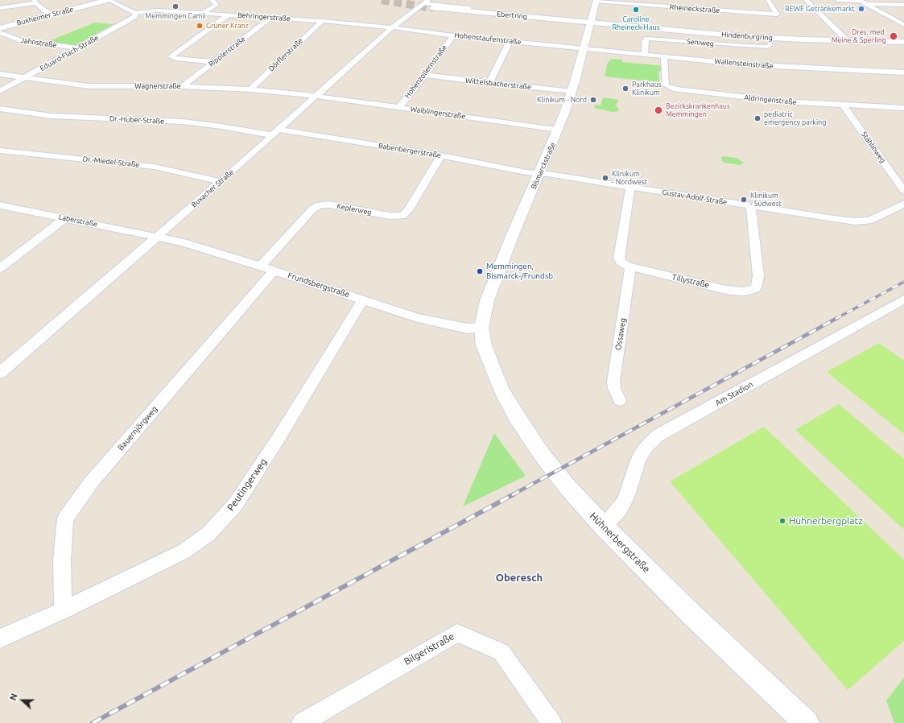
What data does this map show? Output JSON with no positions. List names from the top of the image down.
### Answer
{
  "streets": {
    "main road": ["Ebertring", "Buxheimer Straße", "Hindenburgring"],
    "street": [
      "Rheineckstraße",
      "Behringerstraße",
      "Hohenstaufenstraße",
      "Jahnstraße",
      "Seniweg",
      "Ripplerstraße",
      "Eduard-Flach-Straße",
      "Dörflerstraße",
      "Wallensteinstraße",
      "Hohenzollernstraße",
      "Wittelsbacherstraße",
      "Wagnerstraße",
      "Aldringenstraße",
      "Waiblingerstraße",
      "Dr.-Huber-Straße",
      "Stählinweg",
      "Babenbergerstraße",
      "Dr.-Miedel-Straße",
      "Bismarckstraße",
      "Buxacher Straße",
      "Gustav-Adolf-Straße",
      "Keplerweg",
      "Laberstraße",
      "Tillystraße",
      "Frundsbergstraße",
      "Ossaweg",
      "Am Stadion",
      "Bauernjörgweg",
      "Peutingerweg",
      "Hühnerbergstraße",
      "Bilgeristraße"
    ]
  },
  "crossings": [
    ["Rheineckstraße", "Bismarckstraße"],
    ["Ebertring", "Hindenburgring"],
    ["Ebertring", "Bismarckstraße"],
    ["Behringerstraße", "Hohenstaufenstraße"],
    ["Behringerstraße", "Ripplerstraße"],
    ["Behringerstraße", "Eduard-Flach-Straße"],
    ["Behringerstraße", "Dörflerstraße"],
    ["Behringerstraße", "Buxacher Straße"],
    ["Hindenburgring", "Bismarckstraße"],
    ["Hohenstaufenstraße", "Wallensteinstraße"],
    ["Hohenstaufenstraße", "Hohenzollernstraße"],
    ["Hohenstaufenstraße", "Bismarckstraße"],
    ["Hohenstaufenstraße", "Buxacher Straße"],
    ["Jahnstraße", "Eduard-Flach-Straße"],
    ["Seniweg", "Wallensteinstraße"],
    ["Ripplerstraße", "Wagnerstraße"],
    ["Eduard-Flach-Straße", "Wagnerstraße"],
    ["Dörflerstraße", "Wagnerstraße"],
    ["Wallensteinstraße", "Aldringenstraße"],
    ["Wallensteinstraße", "Bismarckstraße"],
    ["Hohenzollernstraße", "Wittelsbacherstraße"],
    ["Hohenzollernstraße", "Waiblingerstraße"],
    ["Wittelsbacherstraße", "Bismarckstraße"],
    ["Wagnerstraße", "Waiblingerstraße"],
    ["Wagnerstraße", "Buxacher Straße"],
    ["Aldringenstraße", "Stählinweg"],
    ["Waiblingerstraße", "Bismarckstraße"],
    ["Waiblingerstraße", "Buxacher Straße"],
    ["Dr.-Huber-Straße", "Babenbergerstraße"],
    ["Dr.-Huber-Straße", "Buxacher Straße"],
    ["Babenbergerstraße", "Bismarckstraße"],
    ["Babenbergerstraße", "Buxacher Straße"],
    ["Babenbergerstraße", "Gustav-Adolf-Straße"],
    ["Babenbergerstraße", "Keplerweg"],
    ["Dr.-Miedel-Straße", "Buxacher Straße"],
    ["Bismarckstraße", "Gustav-Adolf-Straße"],
    ["Bismarckstraße", "Frundsbergstraße"],
    ["Bismarckstraße", "Hühnerbergstraße"],
    ["Buxacher Straße", "Laberstraße"],
    ["Buxacher Straße", "Frundsbergstraße"],
    ["Gustav-Adolf-Straße", "Tillystraße"],
    ["Keplerweg", "Frundsbergstraße"],
    ["Laberstraße", "Frundsbergstraße"],
    ["Tillystraße", "Ossaweg"],
    ["Frundsbergstraße", "Bauernjörgweg"],
    ["Frundsbergstraße", "Peutingerweg"],
    ["Frundsbergstraße", "Hühnerbergstraße"],
    ["Am Stadion", "Hühnerbergstraße"],
    ["Bauernjörgweg", "Peutingerweg"]
  ],
  "districts": ["Oberesch"],
  "places": [
    "Memmingen Camii",
    "REWE Getränkemarkt",
    "Caroline Rheineck-Haus",
    "Grüner Kranz",
    "Dres. med. Meine & Sperling",
    "Parkhaus Klinikum",
    "Klinikum - Nord",
    "Bezirkskrankenhaus Memmingen",
    "pediatric emergency parking",
    "Klinikum - Nordwest",
    "Klinikum - Südwest",
    "Memmingen, Bismarck-/Frundsb.",
    "Hühnerbergplatz"
  ],
  "north": "left"
}
